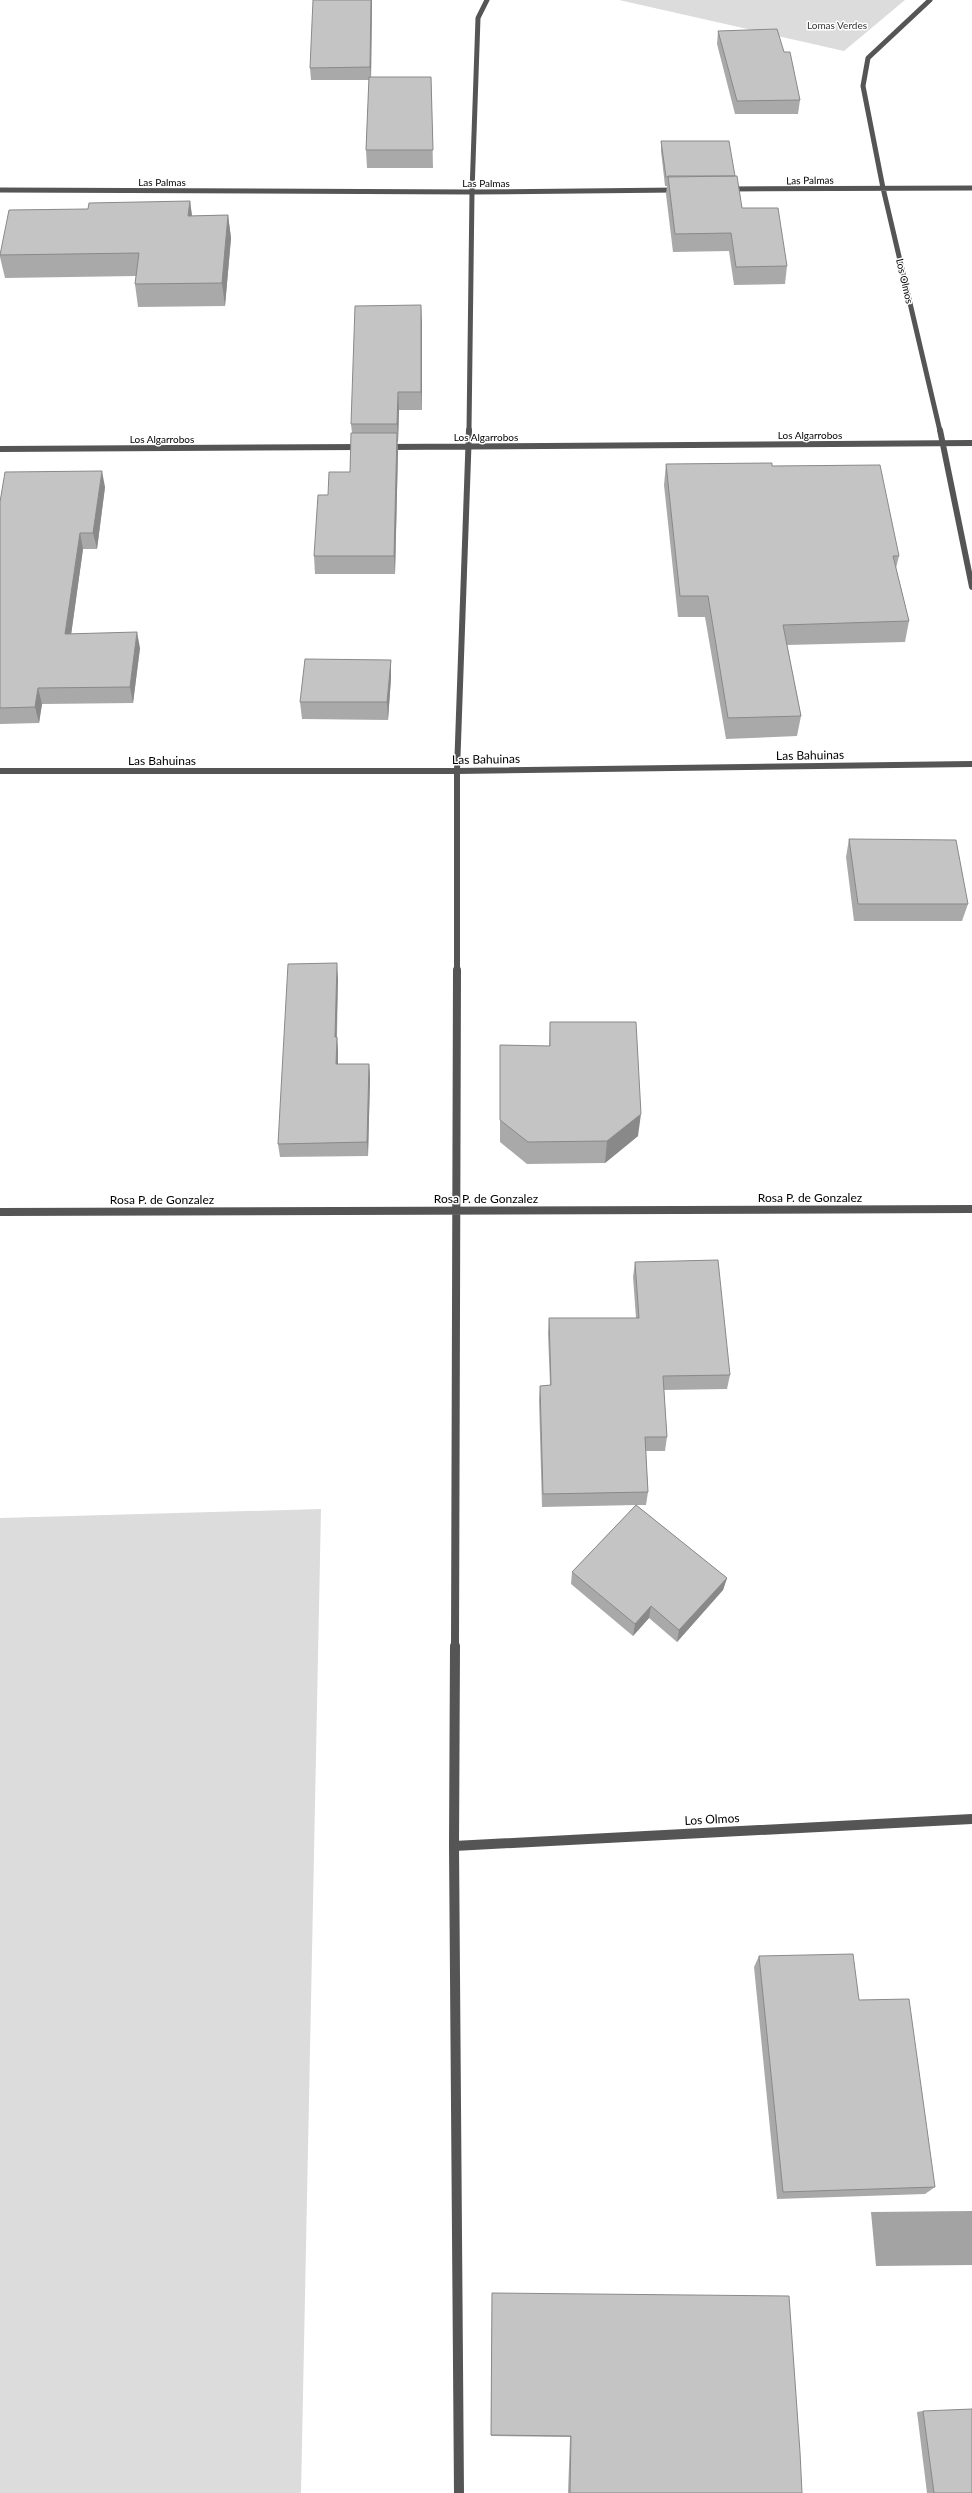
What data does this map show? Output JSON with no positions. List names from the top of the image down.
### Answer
{
  "streets": {
    "street": [
      "Las Palmas",
      "Los Olmos",
      "Los Algarrobos",
      "Las Bahuinas",
      "Rosa P. de Gonzalez"
    ]
  },
  "crossings": [
    ["Las Palmas", "Los Olmos"],
    ["Los Olmos", "Los Algarrobos"]
  ],
  "parks": ["Lomas Verdes"]
}
